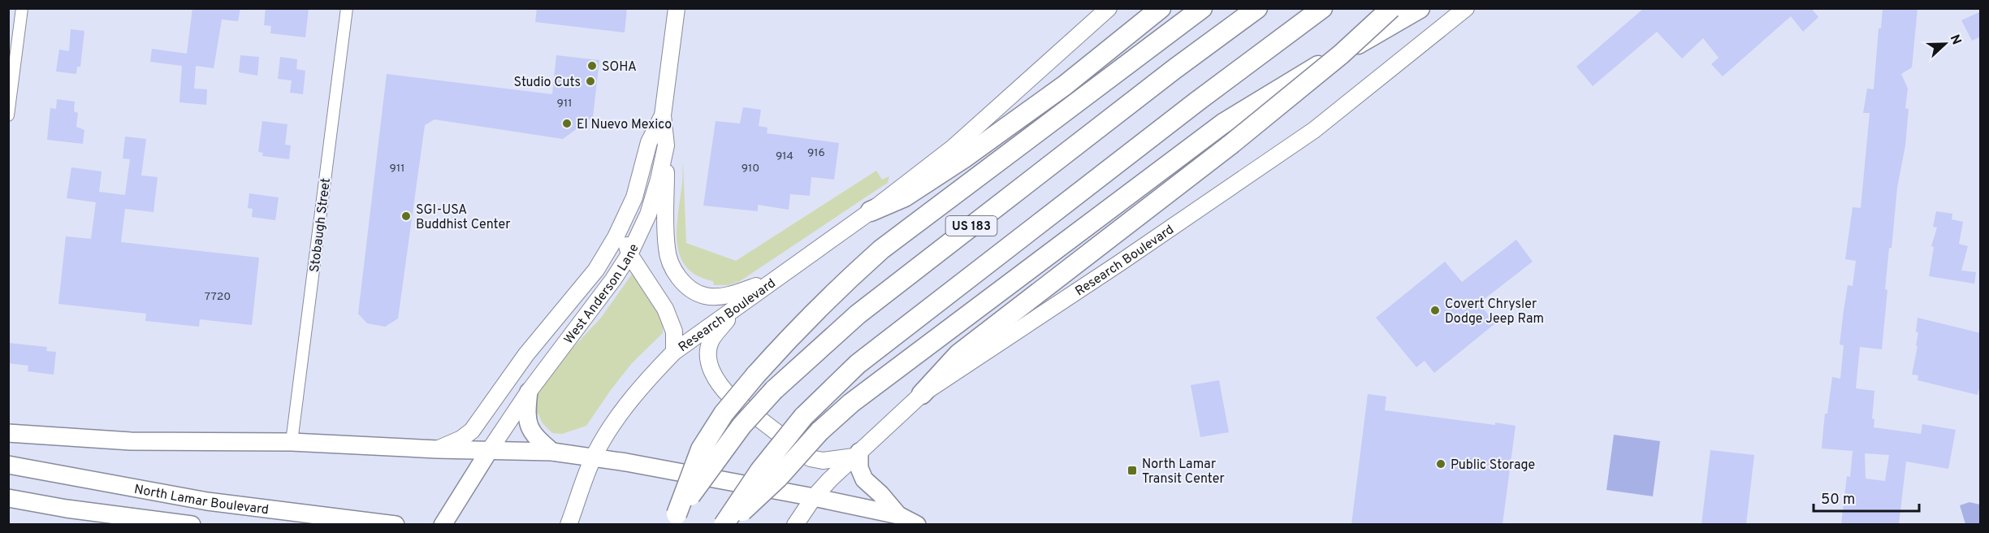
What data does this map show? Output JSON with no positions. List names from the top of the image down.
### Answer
{
  "streets": {
    "highway": ["US 183"],
    "main road": ["Research Boulevard", "West Anderson Lane", "North Lamar Boulevard"],
    "street": ["Stobaugh Street"]
  },
  "places": {
    "other": [
      "SOHA",
      "Studio Cuts",
      "El Nuevo Mexico",
      "SGI-USA Buddhist Center",
      "Covert Chrysler Dodge Jeep Ram",
      "Public Storage"
    ],
    "transit": ["North Lamar Transit Center"]
  },
  "house_numbers": [
    "911",
    "916",
    "914",
    "911",
    "910",
    "7720"
  ],
  "scale_bar": "50 m",
  "north": "right"
}
